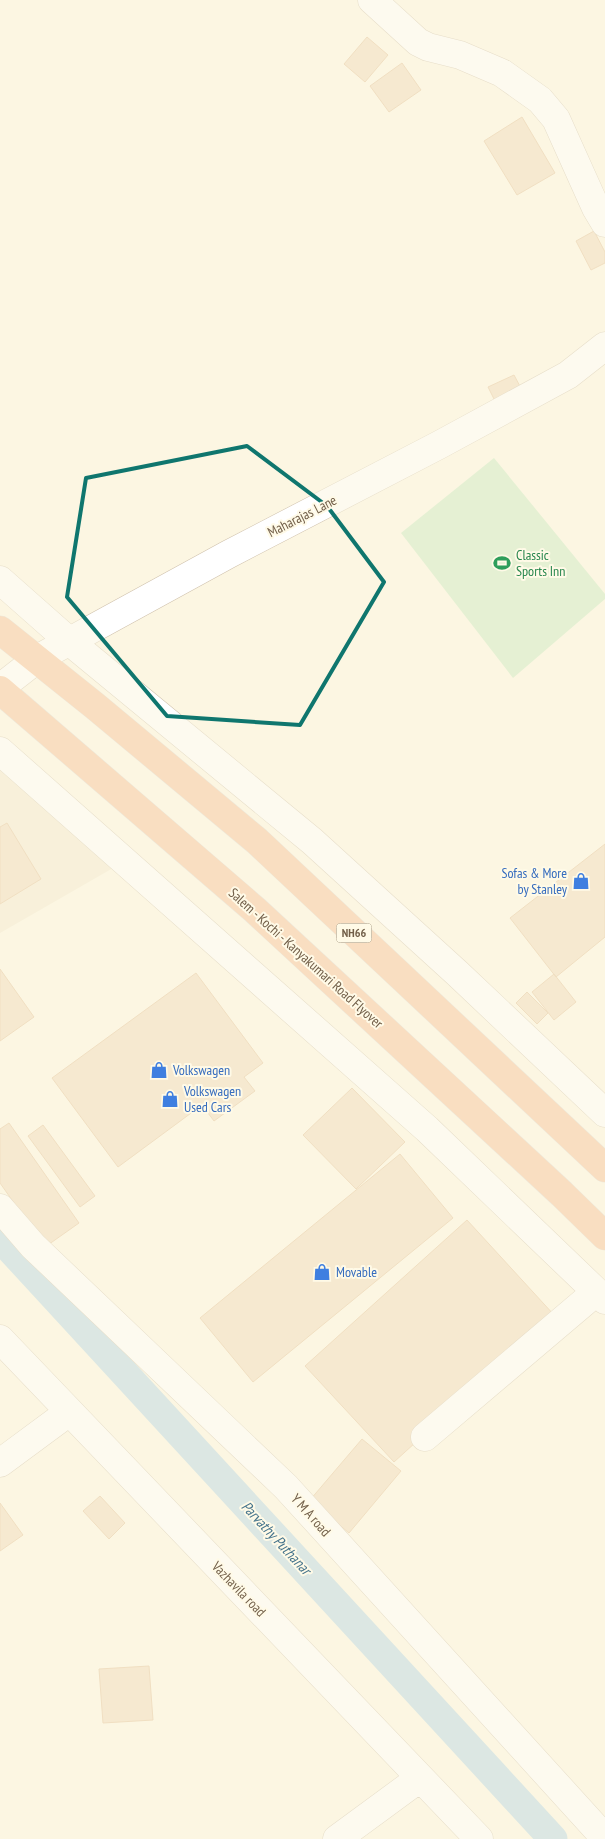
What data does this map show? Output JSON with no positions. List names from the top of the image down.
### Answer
{
  "streets": {
    "highway": ["NH66", "Salem - Kochi - Kanyakumari Road Flyover"],
    "street": ["Maharajas Lane", "Y M A road", "Vazhavila road"]
  },
  "crossings": [
    ["Maharajas Lane", "NH66"],
    ["Maharajas Lane", "Salem - Kochi - Kanyakumari Road Flyover"]
  ],
  "water": ["Parvathy Puthanar"],
  "places": {
    "sports": ["Classic Sports Inn"],
    "shop": [
      "Sofas & More by Stanley",
      "Volkswagen",
      "Volkswagen Used Cars",
      "Movable"
    ]
  }
}
